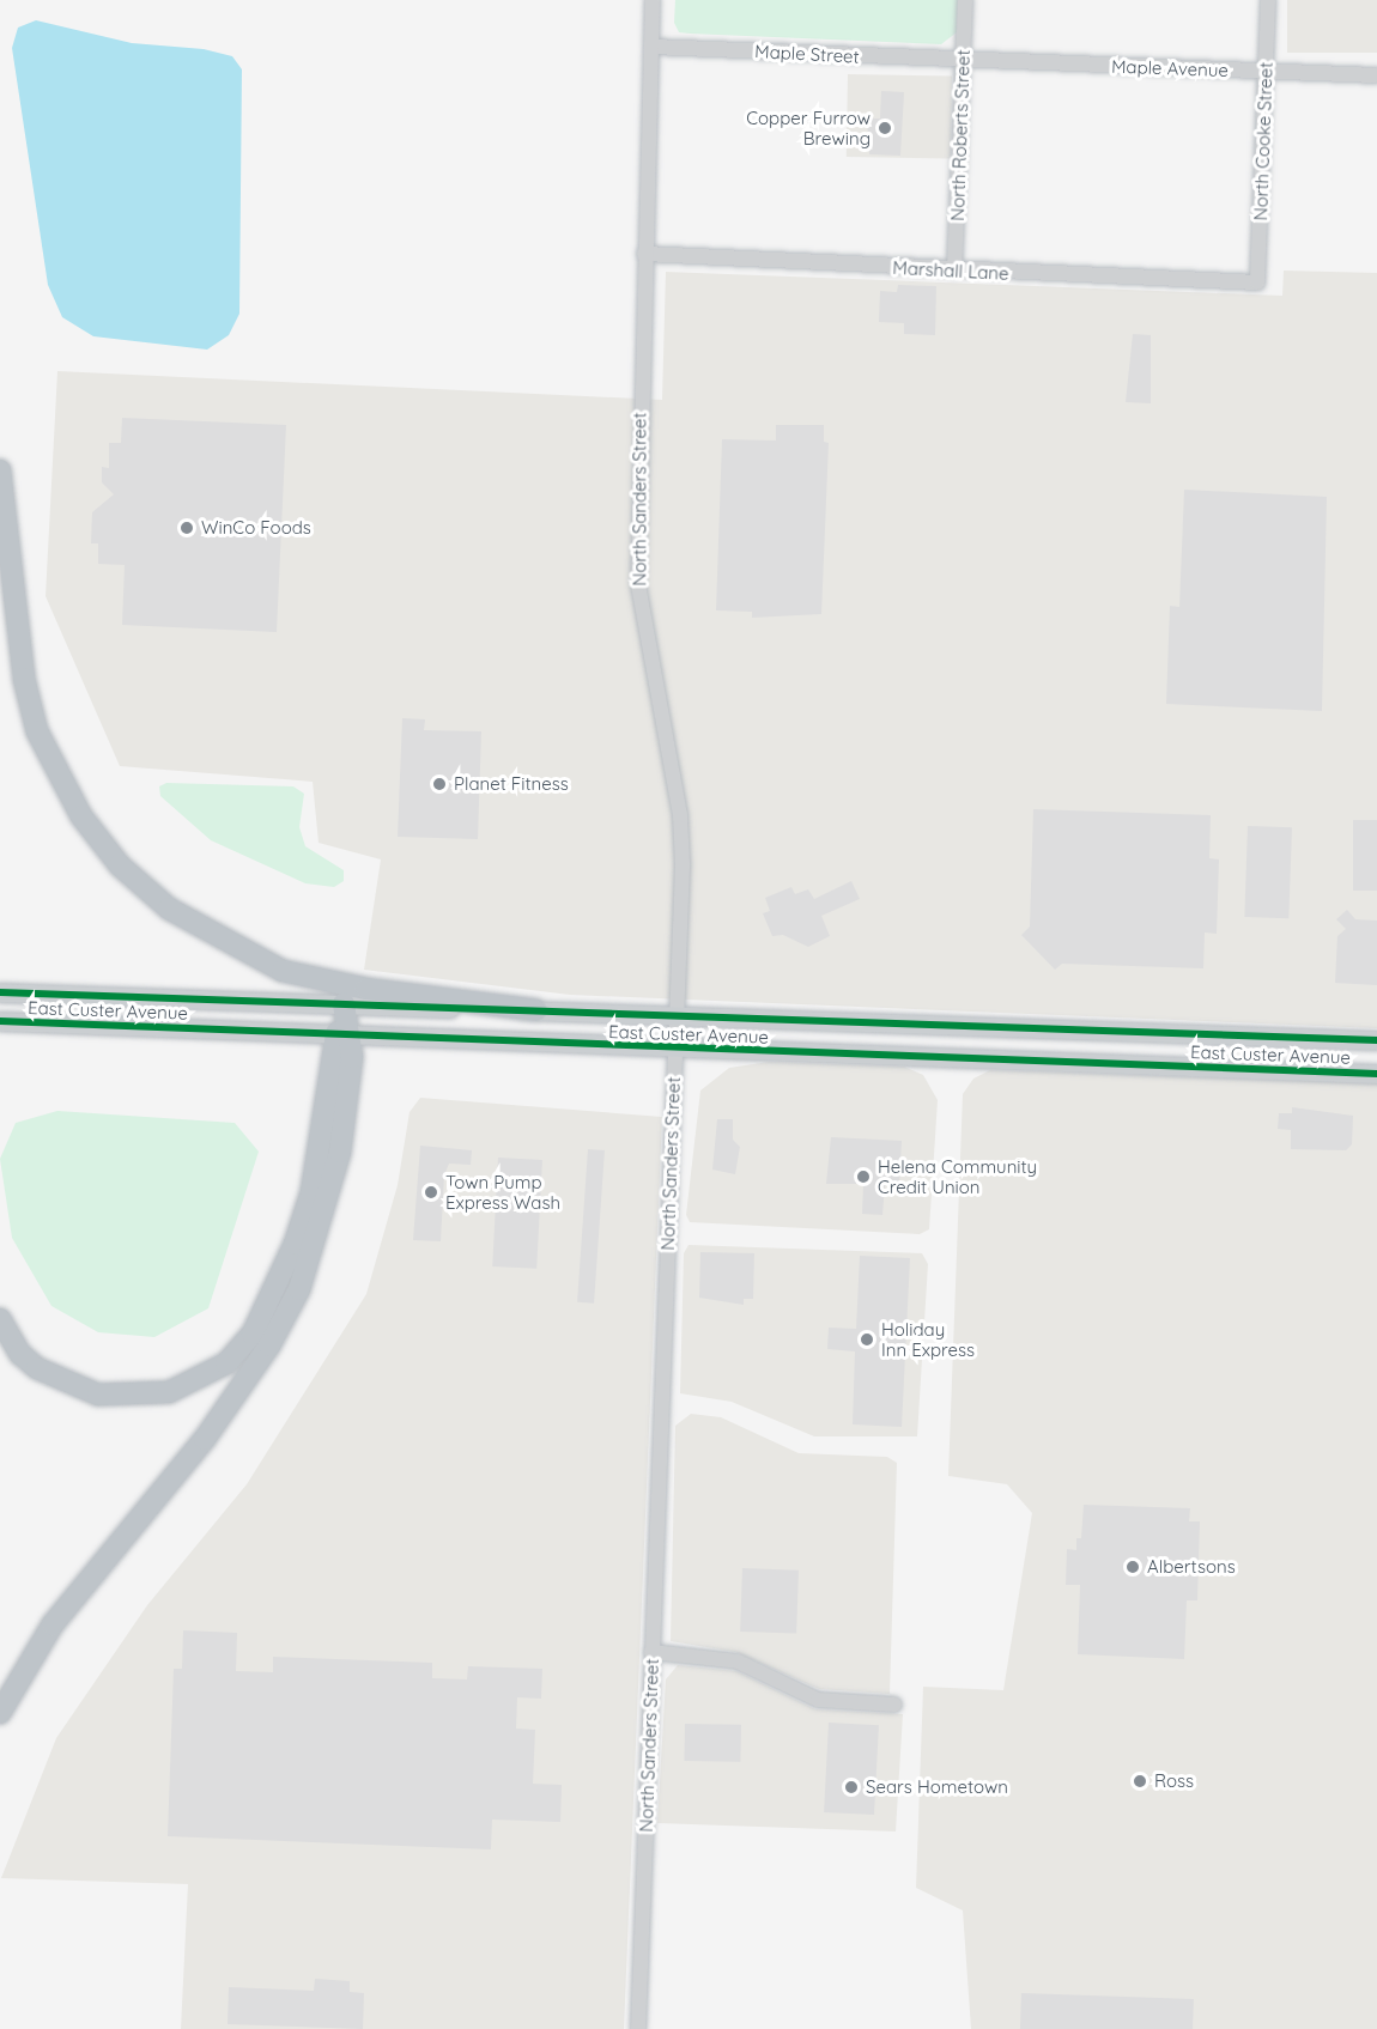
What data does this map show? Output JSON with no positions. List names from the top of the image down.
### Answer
{
  "streets": {
    "main road": ["East Custer Avenue"],
    "street": [
      "Maple Street",
      "Maple Avenue",
      "North Roberts Street",
      "North Cooke Street",
      "Marshall Lane",
      "North Sanders Street"
    ]
  },
  "crossings": [
    ["Maple Street", "Maple Avenue"],
    ["Maple Street", "North Roberts Street"],
    ["Maple Street", "North Sanders Street"],
    ["Maple Avenue", "North Roberts Street"],
    ["Maple Avenue", "North Cooke Street"],
    ["North Roberts Street", "Marshall Lane"],
    ["North Cooke Street", "Marshall Lane"],
    ["Marshall Lane", "North Sanders Street"],
    ["North Sanders Street", "East Custer Avenue"]
  ],
  "places": [
    "Copper Furrow Brewing",
    "WinCo Foods",
    "Planet Fitness",
    "Helena Community Credit Union",
    "Town Pump Express Wash",
    "Holiday Inn Express",
    "Albertsons",
    "Ross",
    "Sears Hometown"
  ]
}
